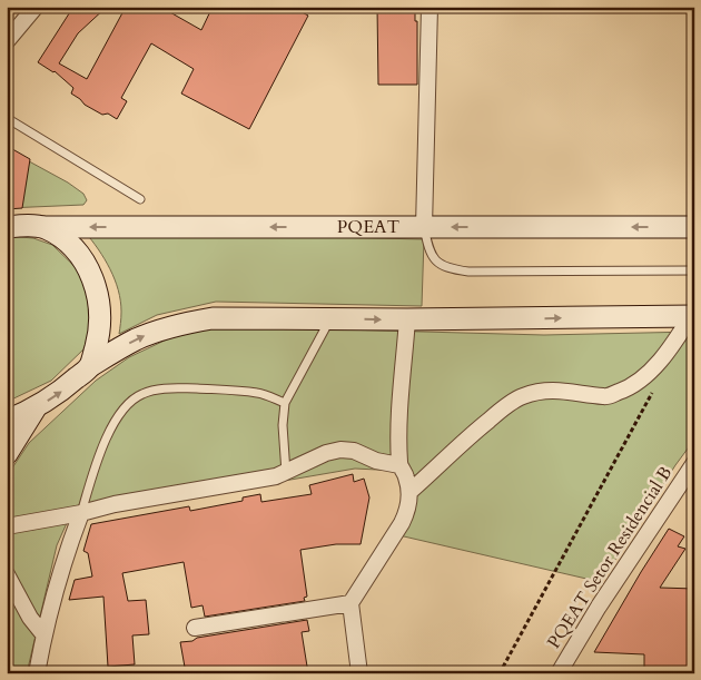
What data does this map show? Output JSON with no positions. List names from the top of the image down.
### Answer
{
  "streets": {
    "street": ["PQEAT", "PQEAT Setor Residencial B"]
  }
}
